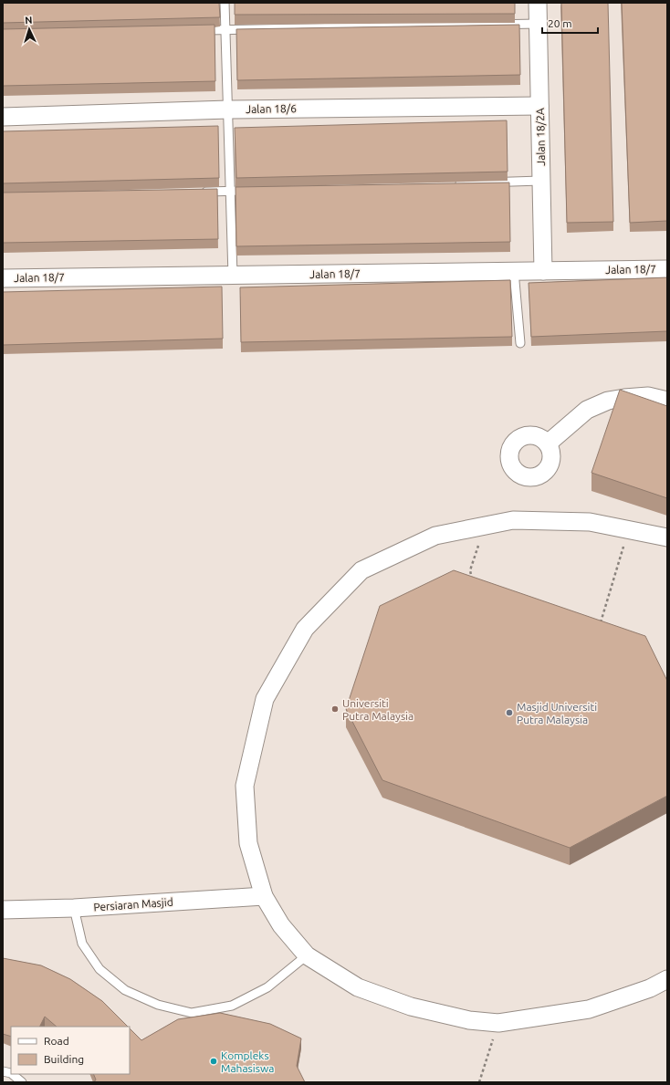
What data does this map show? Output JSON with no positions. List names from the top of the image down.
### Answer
{
  "streets": {
    "street": [
      "Jalan 18/6",
      "Jalan 18/2A",
      "Jalan 18/7",
      "Persiaran Masjid"
    ]
  },
  "crossings": [
    ["Jalan 18/6", "Jalan 18/2A"],
    ["Jalan 18/2A", "Jalan 18/7"]
  ],
  "places": ["Universiti Putra Malaysia", "Masjid Universiti Putra Malaysia", "Kompleks Mahasiswa"],
  "legend": ["Road", "Building"],
  "scale_bar": "20 m",
  "north": "top"
}
